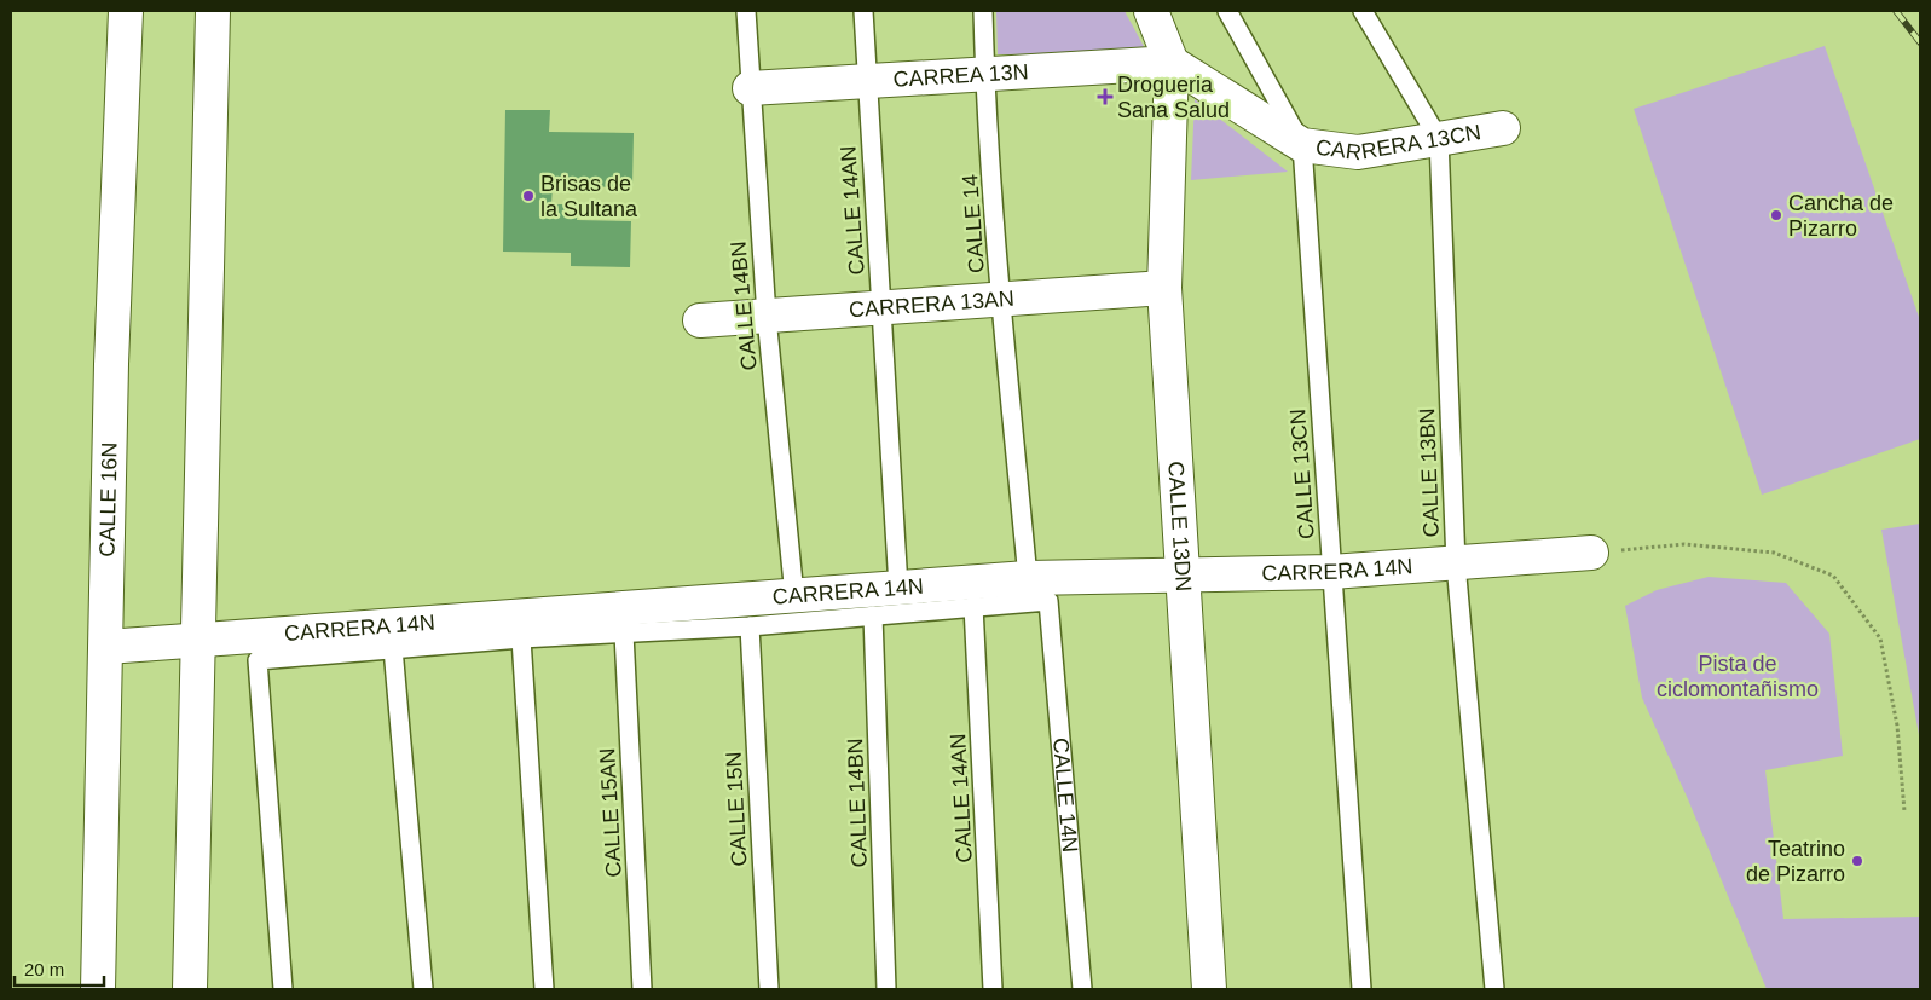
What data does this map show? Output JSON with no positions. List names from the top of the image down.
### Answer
{
  "streets": {
    "street": [
      "CARREA 13N",
      "CARRERA 13CN",
      "CARRERA 13AN",
      "CALLE 16N",
      "CALLE 13DN",
      "CARRERA 14N"
    ],
    "lane": [
      "CALLE 14AN",
      "CALLE 14",
      "CALLE 14BN",
      "CALLE 13BN",
      "CALLE 13CN",
      "CALLE 14N",
      "CALLE 15N",
      "CALLE 15AN"
    ]
  },
  "crossings": [
    ["CARREA 13N", "CARRERA 13CN"],
    ["CARREA 13N", "CALLE 14AN"],
    ["CARREA 13N", "CALLE 14"],
    ["CARREA 13N", "CALLE 14BN"],
    ["CARREA 13N", "CALLE 13DN"],
    ["CARRERA 13CN", "CALLE 13BN"],
    ["CARRERA 13CN", "CALLE 13CN"],
    ["CARRERA 13CN", "CALLE 13DN"],
    ["CALLE 14AN", "CARRERA 13AN"],
    ["CALLE 14AN", "CARRERA 14N"],
    ["CALLE 14", "CARRERA 13AN"],
    ["CALLE 14", "CARRERA 14N"],
    ["CALLE 14", "CALLE 14N"],
    ["CARRERA 13AN", "CALLE 14BN"],
    ["CARRERA 13AN", "CALLE 13DN"],
    ["CALLE 14BN", "CARRERA 14N"],
    ["CALLE 13BN", "CARRERA 14N"],
    ["CALLE 13CN", "CARRERA 14N"],
    ["CALLE 16N", "CARRERA 14N"],
    ["CALLE 13DN", "CARRERA 14N"],
    ["CARRERA 14N", "CALLE 14N"]
  ],
  "parks": ["Pista de ciclomontañismo"],
  "places": {
    "health": ["Drogueria Sana Salud"],
    "other": ["Brisas de la Sultana", "Cancha de Pizarro", "Teatrino de Pizarro"]
  },
  "scale_bar": "20 m"
}
